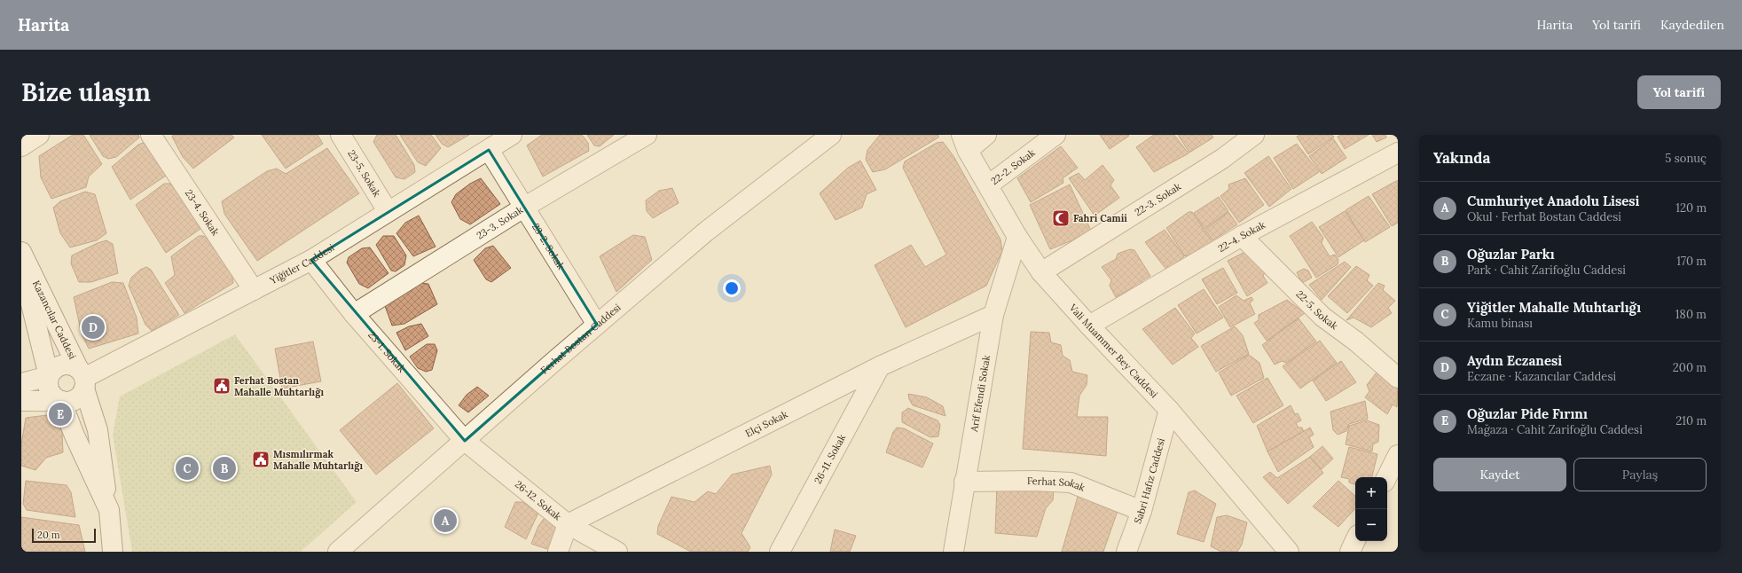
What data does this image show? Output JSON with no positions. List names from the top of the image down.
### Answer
{
  "streets": {
    "street": [
      "22-2. Sokak",
      "23-5. Sokak",
      "22-3. Sokak",
      "23-4. Sokak",
      "23-3. Sokak",
      "22-4. Sokak",
      "23-2. Sokak",
      "Yiğitler Caddesi",
      "22-5. Sokak",
      "Kazancılar Caddesi",
      "Ferhat Bostan Caddesi",
      "23-1. Sokak",
      "Vali Muammer Bey Caddesi",
      "Arif Efendi Sokak",
      "Elçi Sokak",
      "26-11. Sokak",
      "Sabri Hafız Caddesi",
      "Ferhat Sokak",
      "26-12. Sokak"
    ]
  },
  "crossings": [
    ["22-2. Sokak", "Vali Muammer Bey Caddesi"],
    ["23-5. Sokak", "Yiğitler Caddesi"],
    ["22-3. Sokak", "Vali Muammer Bey Caddesi"],
    ["23-4. Sokak", "Yiğitler Caddesi"],
    ["23-3. Sokak", "23-2. Sokak"],
    ["23-3. Sokak", "23-1. Sokak"],
    ["22-4. Sokak", "22-5. Sokak"],
    ["22-4. Sokak", "Vali Muammer Bey Caddesi"],
    ["23-2. Sokak", "Yiğitler Caddesi"],
    ["23-2. Sokak", "Ferhat Bostan Caddesi"],
    ["Yiğitler Caddesi", "Kazancılar Caddesi"],
    ["Yiğitler Caddesi", "23-1. Sokak"],
    ["Ferhat Bostan Caddesi", "23-1. Sokak"],
    ["Ferhat Bostan Caddesi", "26-12. Sokak"],
    ["23-1. Sokak", "26-12. Sokak"],
    ["Vali Muammer Bey Caddesi", "Arif Efendi Sokak"],
    ["Vali Muammer Bey Caddesi", "Sabri Hafız Caddesi"],
    ["Arif Efendi Sokak", "Elçi Sokak"],
    ["Arif Efendi Sokak", "Ferhat Sokak"],
    ["Elçi Sokak", "26-11. Sokak"],
    ["Elçi Sokak", "26-12. Sokak"],
    ["Sabri Hafız Caddesi", "Ferhat Sokak"]
  ],
  "places": {
    "mosque": ["Fahri Camii"],
    "public building": ["Ferhat Bostan Mahalle Muhtarlığı", "Mısmılırmak Mahalle Muhtarlığı"]
  },
  "scale_bar": "20 m",
  "page": {
    "header": "Harita",
    "nav": ["Harita", "Yol tarifi", "Kaydedilen"],
    "buttons": [
      "Yol tarifi",
      ["Kaydet", "Paylaş"]
    ],
    "title": "Bize ulaşın",
    "heading": ["Yakında", "5 sonuç"],
    "list": [
      {
        "mark": "A",
        "name": "Cumhuriyet Anadolu Lisesi",
        "note": "Okul · Ferhat Bostan Caddesi",
        "value": "120 m"
      },
      {
        "mark": "B",
        "name": "Oğuzlar Parkı",
        "note": "Park · Cahit Zarifoğlu Caddesi",
        "value": "170 m"
      },
      {
        "mark": "C",
        "name": "Yiğitler Mahalle Muhtarlığı",
        "note": "Kamu binası",
        "value": "180 m"
      },
      {
        "mark": "D",
        "name": "Aydın Eczanesi",
        "note": "Eczane · Kazancılar Caddesi",
        "value": "200 m"
      },
      {
        "mark": "E",
        "name": "Oğuzlar Pide Fırını",
        "note": "Mağaza · Cahit Zarifoğlu Caddesi",
        "value": "210 m"
      }
    ],
    "pins": [
      "D",
      "E",
      "B",
      "C",
      "A"
    ],
    "map_buttons": ["+", "−"],
    "scale": "20 m"
  }
}
